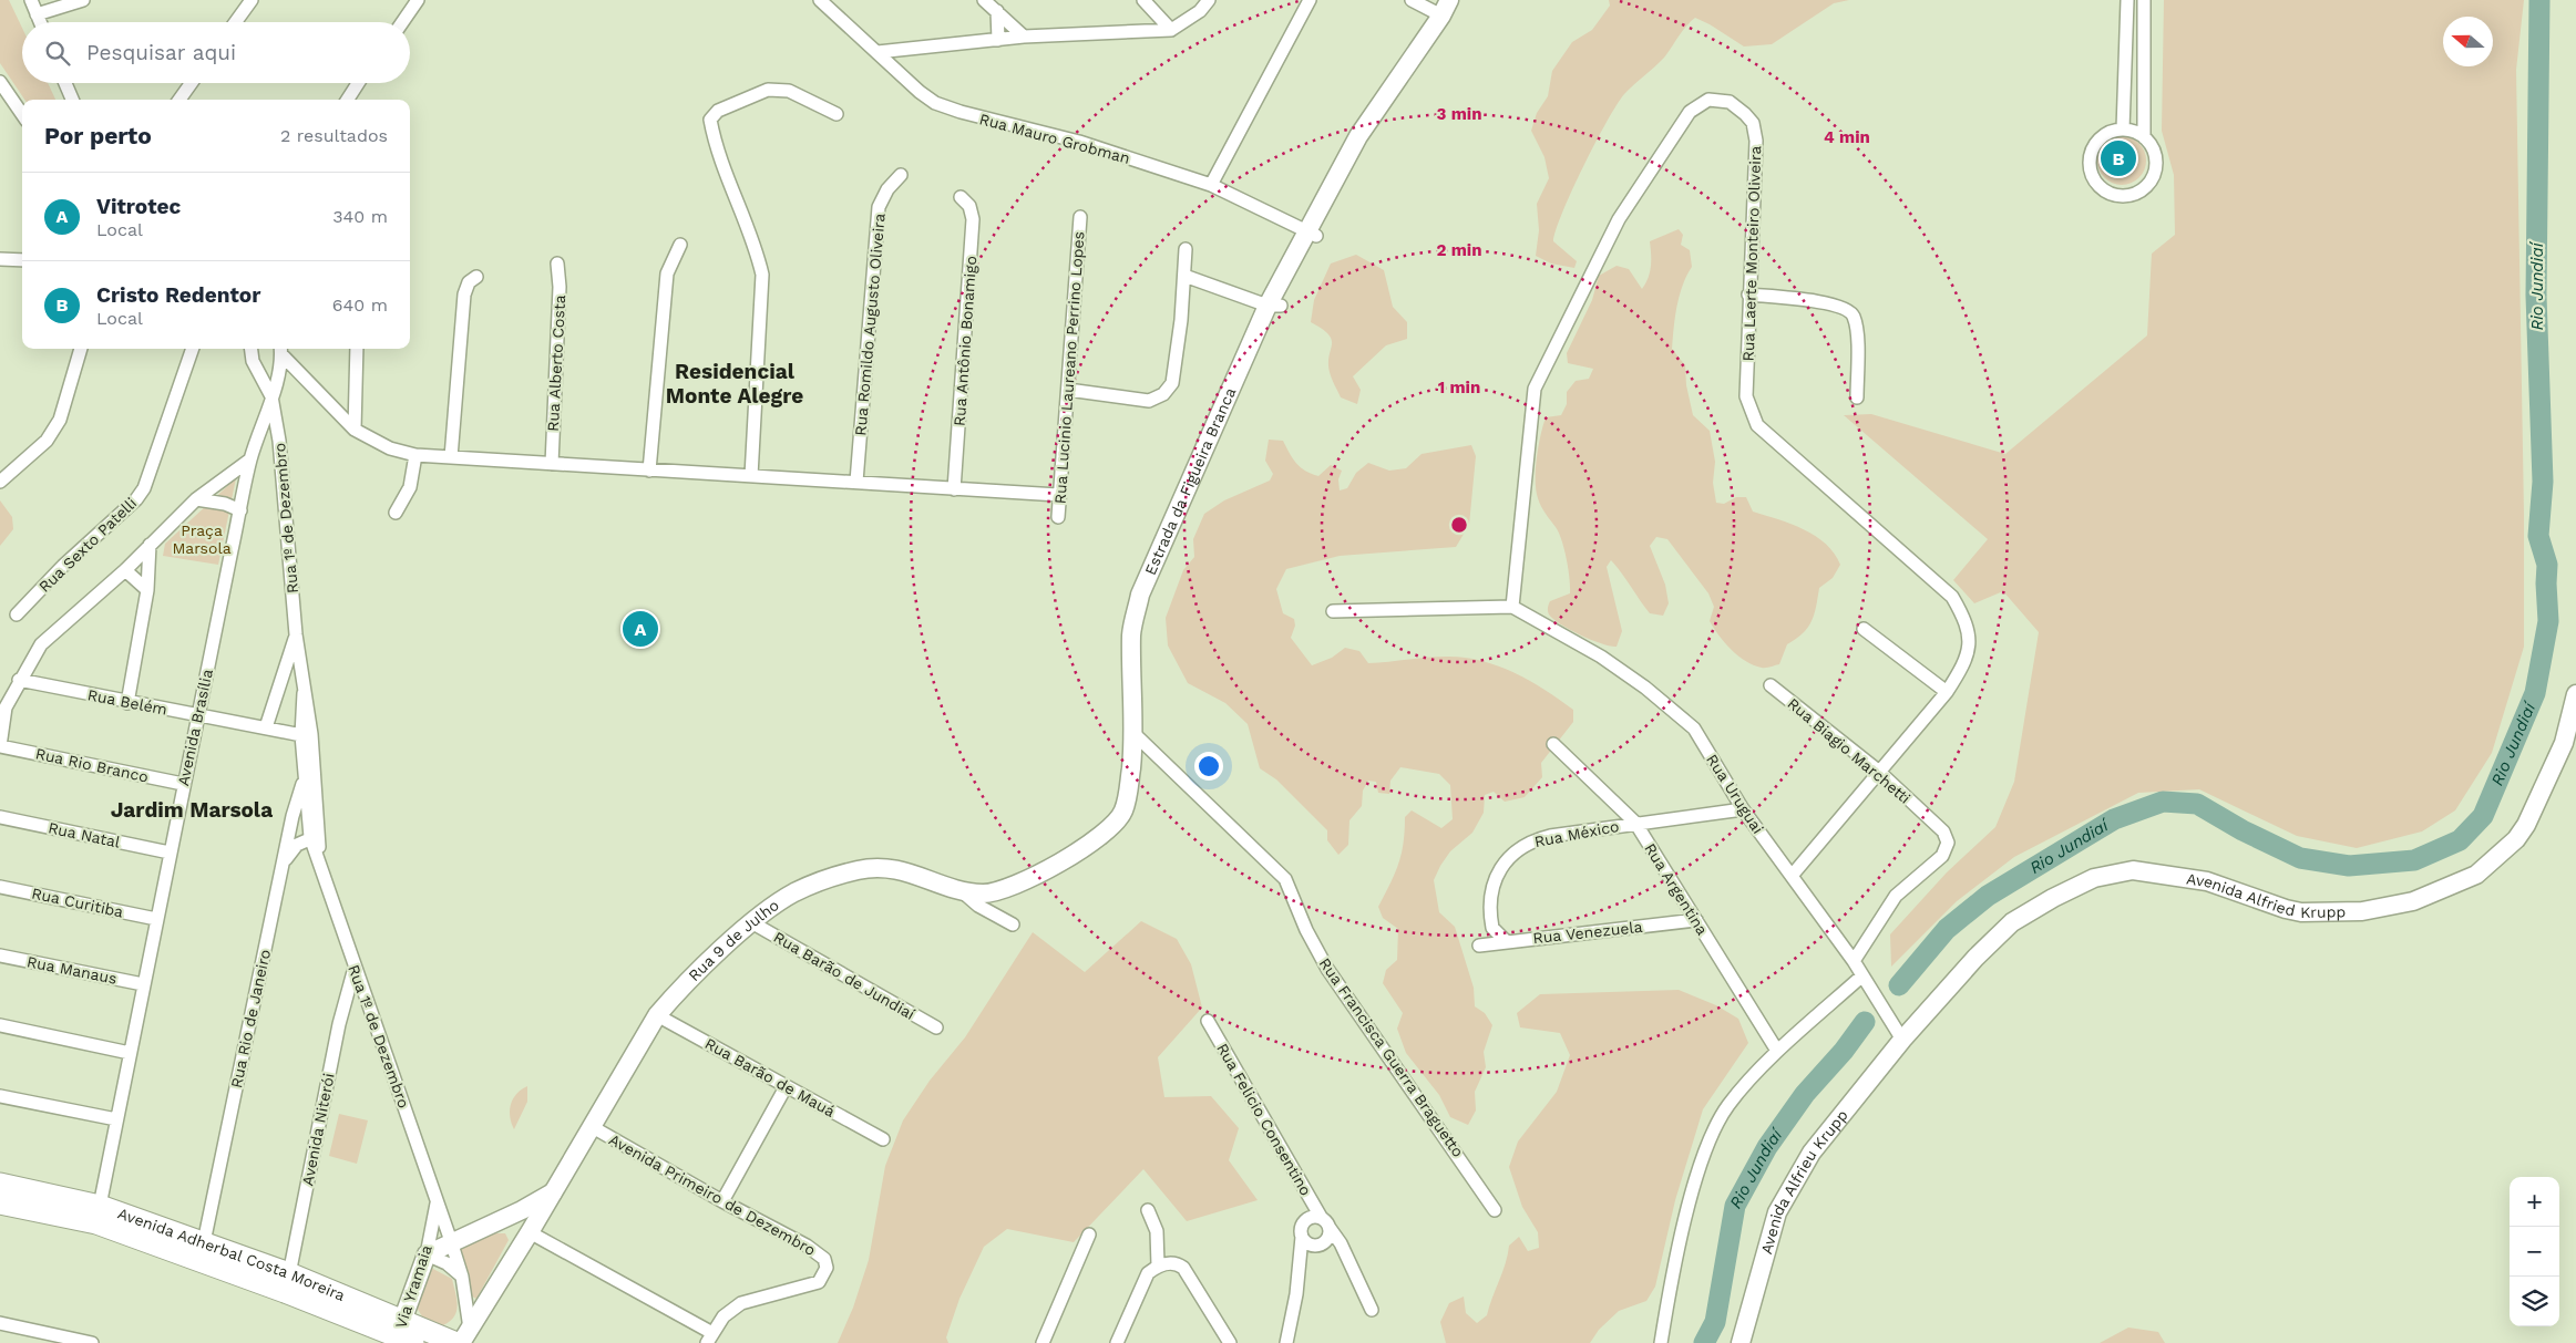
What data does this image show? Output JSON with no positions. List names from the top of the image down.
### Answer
{
  "streets": {
    "main road": [
      "Estrada da Figueira Branca",
      "Avenida Alfried Krupp",
      "Rua 9 de Julho",
      "Avenida Alfrieu Krupp",
      "Avenida Adherbal Costa Moreira",
      "Via Yramaia"
    ],
    "street": [
      "Rua Mauro Grobman",
      "Rua Laerte Monteiro Oliveira",
      "Rua Romildo Augusto Oliveira",
      "Rua Antônio Bonamigo",
      "Rua Alberto Costa",
      "Rua Lucinio Laureano Perrino Lopes",
      "Rua 1º de Dezembro",
      "Rua Sexto Patelli",
      "Rua Belém",
      "Avenida Brasília",
      "Rua Biagio Marchetti",
      "Rua Rio Branco",
      "Rua Uruguai",
      "Rua México",
      "Rua Natal",
      "Rua Argentina",
      "Rua Curitiba",
      "Rua Venezuela",
      "Rua Manaus",
      "Rua Barão de Jundiaí",
      "Rua Rio de Janeiro",
      "Rua Francisca Guerra Braguetto",
      "Rua Barão de Mauá",
      "Rua Felicio Consentino",
      "Avenida Niterói",
      "Avenida Primeiro de Dezembro"
    ]
  },
  "crossings": [
    ["Rua Mauro Grobman", "Estrada da Figueira Branca"],
    ["Rua Laerte Monteiro Oliveira", "Rua Biagio Marchetti"],
    ["Rua Laerte Monteiro Oliveira", "Rua Uruguai"],
    ["Estrada da Figueira Branca", "Rua 9 de Julho"],
    ["Estrada da Figueira Branca", "Rua Francisca Guerra Braguetto"],
    ["Rua 1º de Dezembro", "Rua Belém"],
    ["Rua 1º de Dezembro", "Avenida Brasília"],
    ["Rua 1º de Dezembro", "Rua 9 de Julho"],
    ["Rua 1º de Dezembro", "Rua Rio de Janeiro"],
    ["Rua 1º de Dezembro", "Avenida Niterói"],
    ["Rua 1º de Dezembro", "Avenida Adherbal Costa Moreira"],
    ["Rua 1º de Dezembro", "Via Yramaia"],
    ["Rua Belém", "Avenida Brasília"],
    ["Avenida Brasília", "Rua Rio Branco"],
    ["Avenida Brasília", "Rua Natal"],
    ["Avenida Brasília", "Rua Curitiba"],
    ["Avenida Brasília", "Rua Manaus"],
    ["Avenida Brasília", "Avenida Adherbal Costa Moreira"],
    ["Rua Biagio Marchetti", "Rua Uruguai"],
    ["Rua Uruguai", "Rua México"],
    ["Rua Uruguai", "Avenida Alfried Krupp"],
    ["Rua Uruguai", "Avenida Alfrieu Krupp"],
    ["Rua México", "Rua Argentina"],
    ["Rua México", "Rua Venezuela"],
    ["Rua Argentina", "Rua Venezuela"],
    ["Avenida Alfried Krupp", "Avenida Alfrieu Krupp"],
    ["Rua 9 de Julho", "Rua Barão de Jundiaí"],
    ["Rua 9 de Julho", "Rua Barão de Mauá"],
    ["Rua 9 de Julho", "Avenida Primeiro de Dezembro"],
    ["Rua 9 de Julho", "Avenida Adherbal Costa Moreira"],
    ["Rua Rio de Janeiro", "Avenida Adherbal Costa Moreira"],
    ["Avenida Niterói", "Avenida Adherbal Costa Moreira"],
    ["Avenida Adherbal Costa Moreira", "Via Yramaia"]
  ],
  "districts": ["Residencial Monte Alegre", "Jardim Marsola"],
  "water": ["Rio Jundiaí"],
  "parks": ["Praça Marsola"],
  "north": "left",
  "page": {
    "search": "Pesquisar aqui",
    "heading": ["Por perto", "2 resultados"],
    "pins": ["B", "A"],
    "list": [
      {
        "mark": "A",
        "name": "Vitrotec",
        "note": "Local",
        "value": "340 m"
      },
      {
        "mark": "B",
        "name": "Cristo Redentor",
        "note": "Local",
        "value": "640 m"
      }
    ],
    "map_buttons": ["+", "−"]
  },
  "rings": [
    "3 min",
    "4 min",
    "2 min",
    "1 min"
  ]
}
